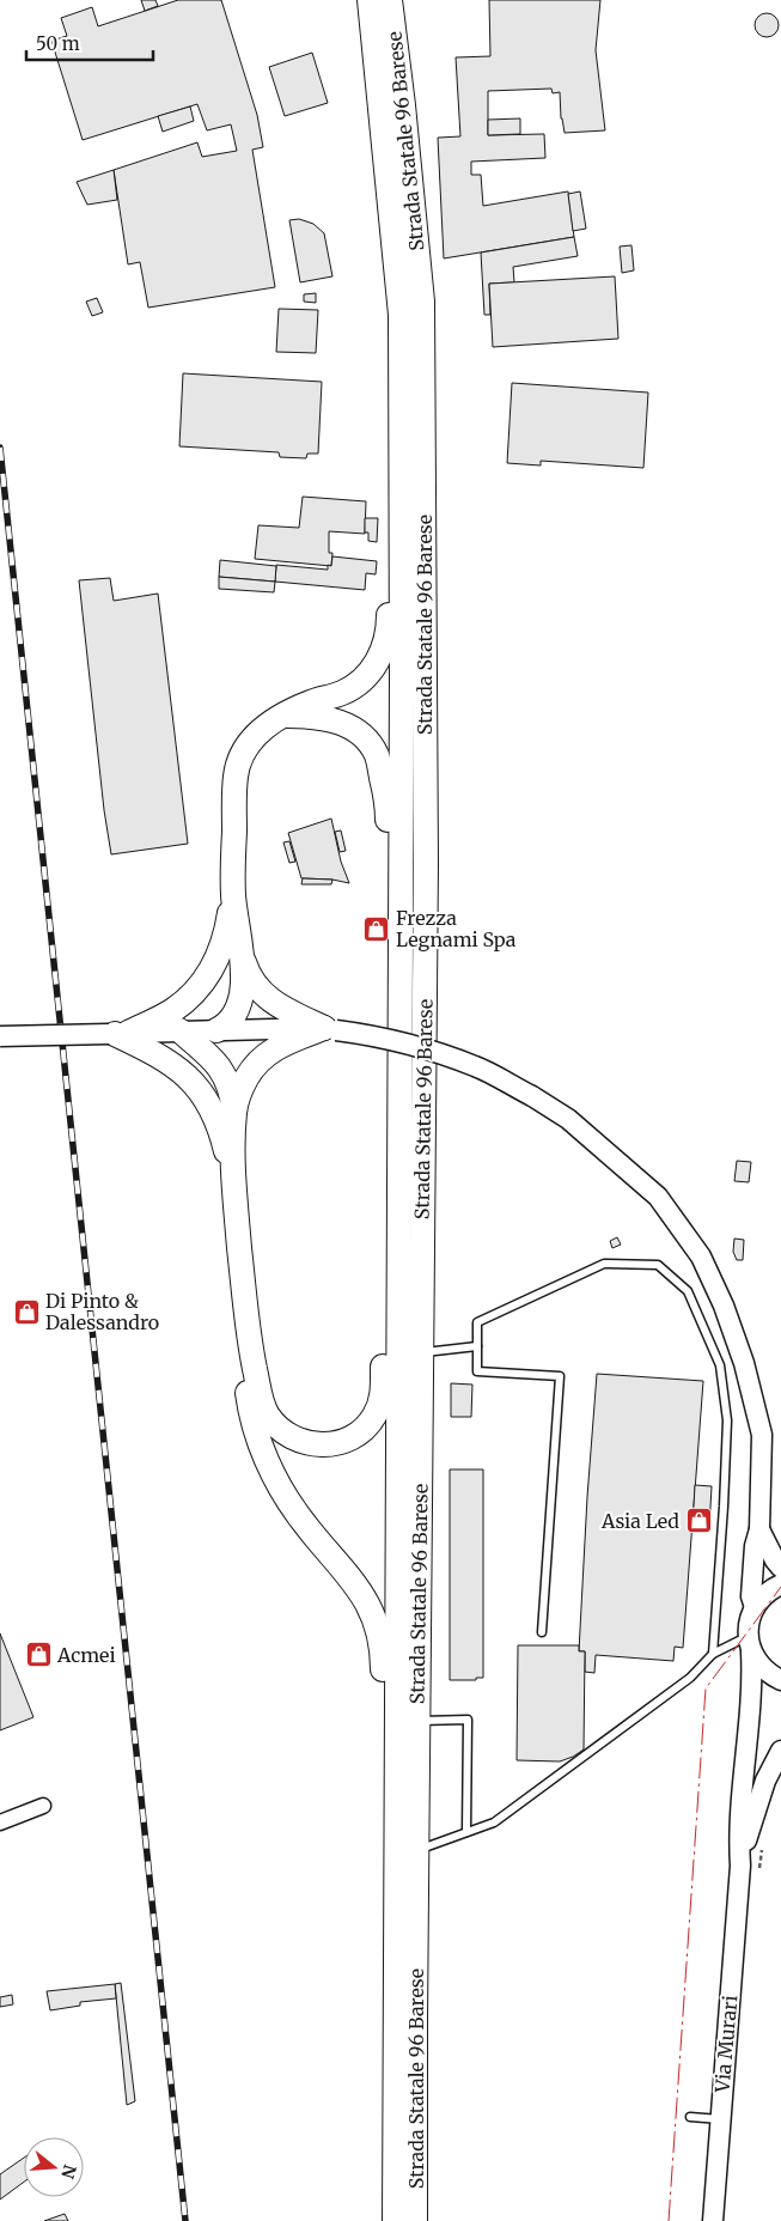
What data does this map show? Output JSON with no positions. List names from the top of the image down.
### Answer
{
  "streets": {
    "main road": ["Strada Statale 96 Barese"],
    "street": ["Via Murari"]
  },
  "places": {
    "shop": [
      "Frezza Legnami Spa",
      "Di Pinto & Dalessandro",
      "Asia Led",
      "Acmei"
    ]
  },
  "scale_bar": "50 m",
  "north": "right"
}
